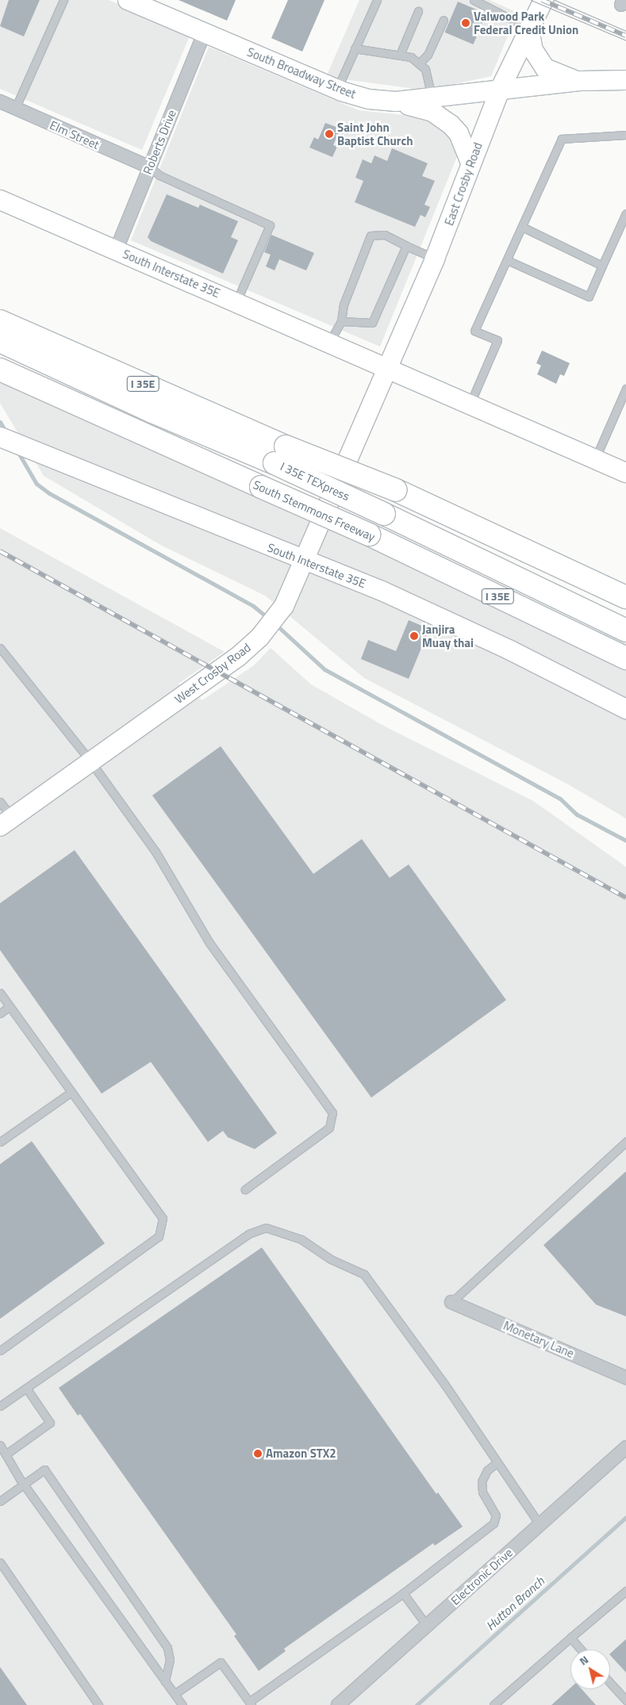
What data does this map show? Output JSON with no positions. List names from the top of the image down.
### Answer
{
  "streets": {
    "highway": ["I 35E", "I 35E TEXpress", "South Stemmons Freeway"],
    "street": [
      "South Broadway Street",
      "Elm Street",
      "Roberts Drive",
      "East Crosby Road",
      "South Interstate 35E",
      "West Crosby Road",
      "Monetary Lane",
      "Electronic Drive"
    ]
  },
  "crossings": [
    ["South Broadway Street", "Roberts Drive"],
    ["South Broadway Street", "East Crosby Road"],
    ["Elm Street", "Roberts Drive"],
    ["Roberts Drive", "South Interstate 35E"],
    ["East Crosby Road", "South Interstate 35E"],
    ["East Crosby Road", "West Crosby Road"],
    ["South Interstate 35E", "West Crosby Road"],
    ["I 35E", "I 35E TEXpress"]
  ],
  "water": ["Hutton Branch"],
  "places": [
    "Valwood Park Federal Credit Union",
    "Saint John Baptist Church",
    "Janjira Muay thai",
    "Amazon STX2"
  ],
  "north": "top left"
}
